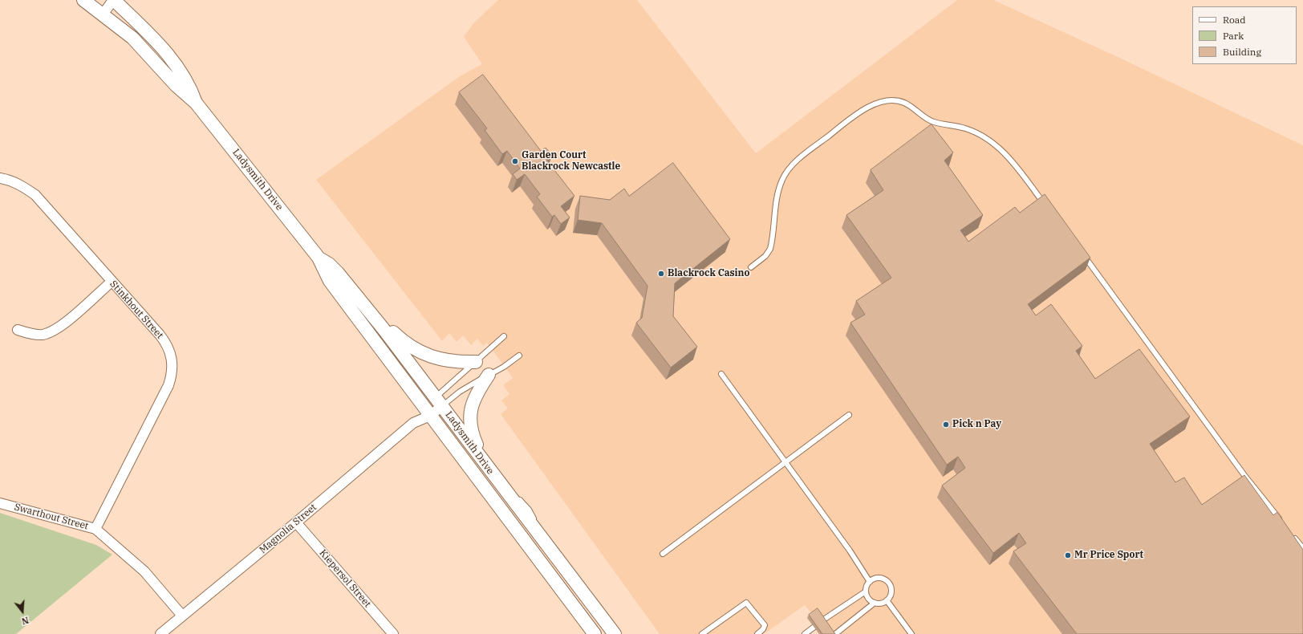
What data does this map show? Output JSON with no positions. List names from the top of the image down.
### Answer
{
  "streets": {
    "street": [
      "Ladysmith Drive",
      "Stinkhout Street",
      "Swarthout Street",
      "Magnolia Street",
      "Kiepersol Street"
    ]
  },
  "crossings": [
    ["Ladysmith Drive", "Magnolia Street"],
    ["Stinkhout Street", "Swarthout Street"],
    ["Swarthout Street", "Magnolia Street"],
    ["Magnolia Street", "Kiepersol Street"]
  ],
  "places": [
    "Garden Court Blackrock Newcastle",
    "Blackrock Casino",
    "Pick n Pay",
    "Mr Price Sport"
  ],
  "legend": ["Road", "Park", "Building"],
  "north": "bottom"
}
